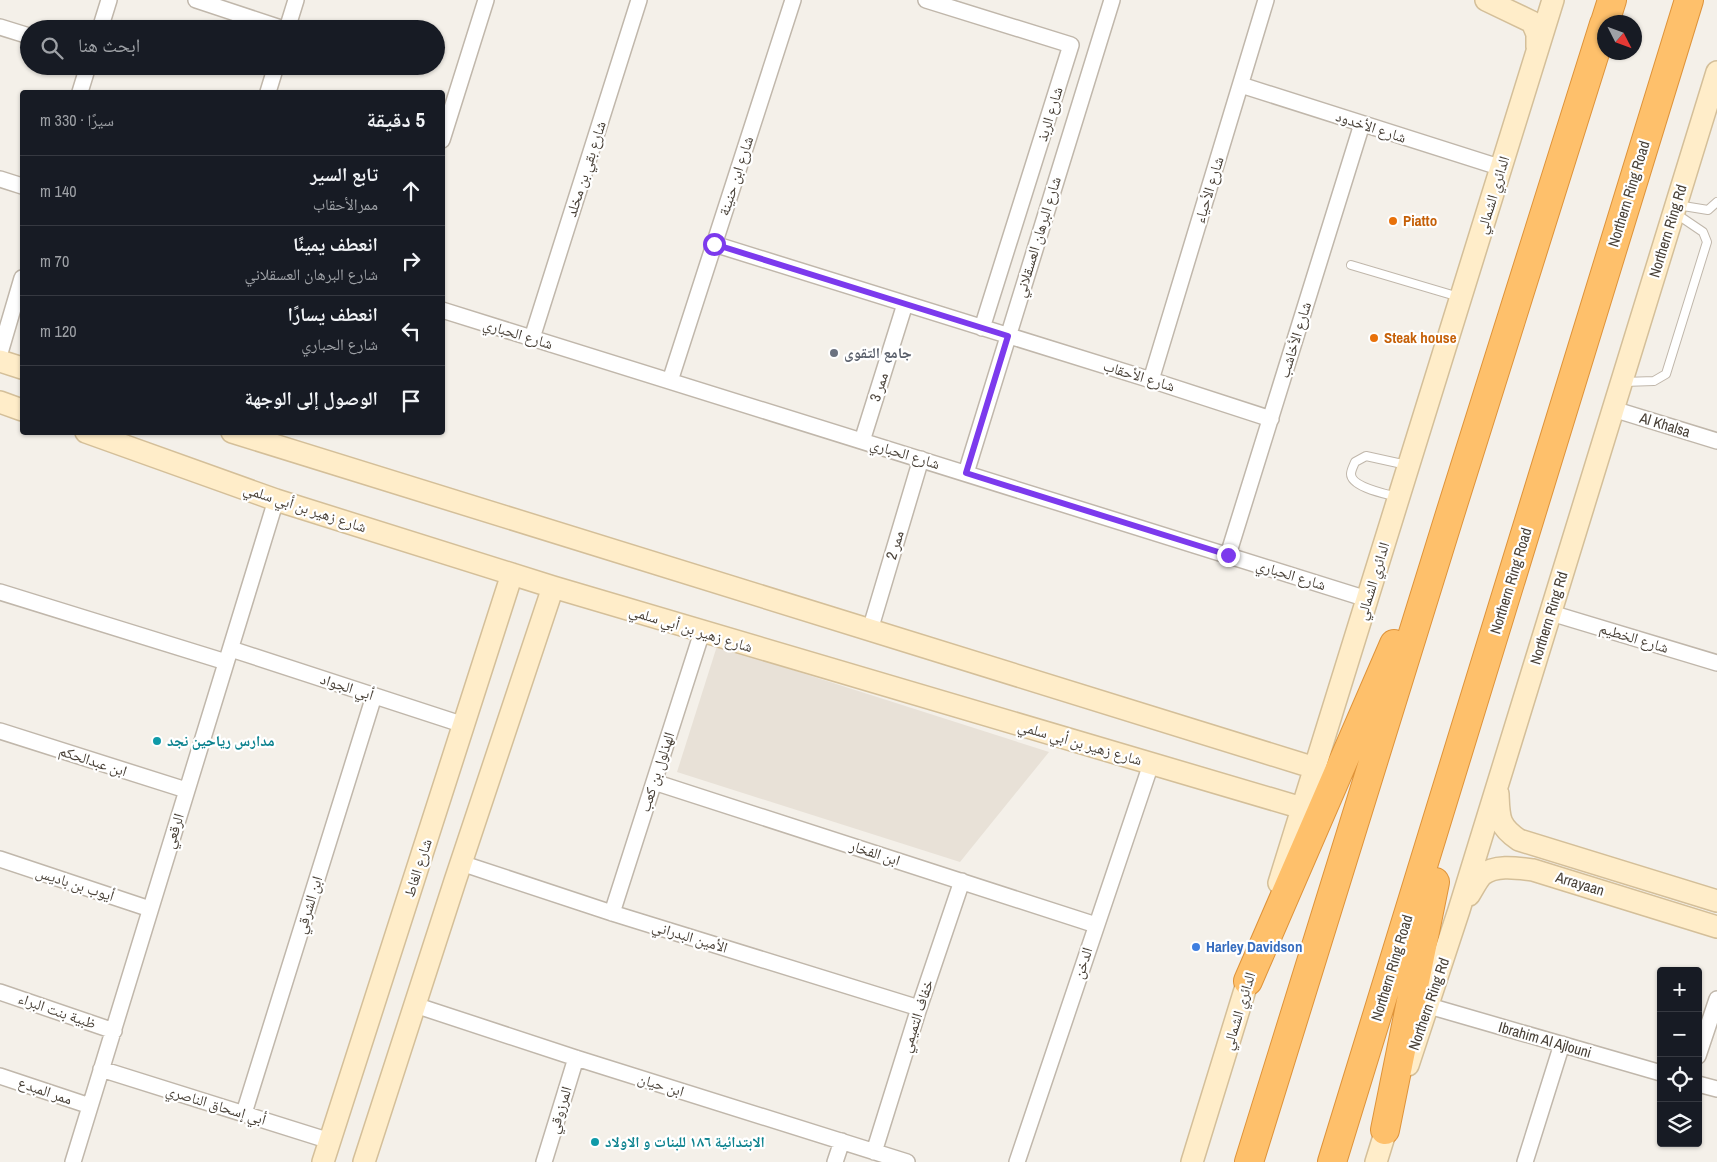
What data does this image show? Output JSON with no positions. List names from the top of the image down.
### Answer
{
  "streets": {
    "highway": ["Northern Ring Road"],
    "street": [
      "شارع الربذ",
      "شارع الأخدود",
      "شارع بقي بن مخلد",
      "شارع ابن حنينة",
      "شارع الأحياء",
      "الدائري الشمالي",
      "Northern Ring Rd",
      "شارع البرهان العسقلاني",
      "شارع الحباري",
      "شارع الأخاشب",
      "شارع الأحقاب",
      "ممر 3",
      "Al Khalsa",
      "شارع زهير بن أبي سلمي",
      "ممر 2",
      "شارع الخطيم",
      "أبي الجواد",
      "ابن عبدالحكم",
      "الهذلول بن كعب",
      "الرقعي",
      "ابن الفخار",
      "شارع الغاط",
      "أيوب بن باديس",
      "Arrayaan",
      "ابن الشرقي",
      "الأمين البدراني",
      "الدخن",
      "ظبية بنت البراء",
      "خفاف التميمي",
      "Ibrahim Al Ajlouni",
      "ابن حيان",
      "ممر المبدع",
      "أبي إسحاق الناصري",
      "المرزوقي"
    ]
  },
  "crossings": [
    ["شارع الربذ", "شارع الأحقاب"],
    ["شارع الأخدود", "شارع الأحياء"],
    ["شارع الأخدود", "الدائري الشمالي"],
    ["شارع الأخدود", "شارع الأخاشب"],
    ["شارع بقي بن مخلد", "شارع الحباري"],
    ["شارع ابن حنينة", "شارع الحباري"],
    ["شارع ابن حنينة", "شارع الأحقاب"],
    ["شارع الأحياء", "شارع الأحقاب"],
    ["الدائري الشمالي", "شارع الحباري"],
    ["الدائري الشمالي", "شارع زهير بن أبي سلمي"],
    ["Northern Ring Rd", "Al Khalsa"],
    ["Northern Ring Rd", "شارع الخطيم"],
    ["Northern Ring Rd", "Arrayaan"],
    ["Northern Ring Rd", "Ibrahim Al Ajlouni"],
    ["شارع البرهان العسقلاني", "شارع الحباري"],
    ["شارع البرهان العسقلاني", "شارع الأحقاب"],
    ["شارع الحباري", "شارع الأخاشب"],
    ["شارع الحباري", "ممر 3"],
    ["شارع الحباري", "ممر 2"],
    ["شارع الأخاشب", "شارع الأحقاب"],
    ["شارع الأحقاب", "ممر 3"],
    ["شارع زهير بن أبي سلمي", "الهذلول بن كعب"],
    ["شارع زهير بن أبي سلمي", "الرقعي"],
    ["شارع زهير بن أبي سلمي", "شارع الغاط"],
    ["شارع زهير بن أبي سلمي", "الدخن"],
    ["أبي الجواد", "الرقعي"],
    ["أبي الجواد", "شارع الغاط"],
    ["أبي الجواد", "ابن الشرقي"],
    ["ابن عبدالحكم", "الرقعي"],
    ["الهذلول بن كعب", "ابن الفخار"],
    ["الهذلول بن كعب", "الأمين البدراني"],
    ["الرقعي", "أيوب بن باديس"],
    ["الرقعي", "ظبية بنت البراء"],
    ["الرقعي", "ممر المبدع"],
    ["الرقعي", "أبي إسحاق الناصري"],
    ["ابن الفخار", "الدخن"],
    ["ابن الفخار", "خفاف التميمي"],
    ["شارع الغاط", "أبي إسحاق الناصري"],
    ["ابن الشرقي", "أبي إسحاق الناصري"],
    ["الأمين البدراني", "خفاف التميمي"],
    ["خفاف التميمي", "ابن حيان"],
    ["ابن حيان", "المرزوقي"]
  ],
  "places": [
    "Piatto",
    "Steak house",
    "جامع التقوى",
    "مدارس رياحين نجد",
    "Harley Davidson",
    "الابتدائية ١٨٦ للبنات و الاولاد"
  ],
  "north": "bottom right",
  "page": {
    "search": "ابحث هنا",
    "heading": ["5 دقيقة", "سيرًا · 330 m"],
    "list": [
      ["تابع السير", "ممرالأحقاب", "140 m"],
      ["انعطف يمينًا", "شارع البرهان العسقلاني", "70 m"],
      ["انعطف يسارًا", "شارع الحباري", "120 m"],
      "الوصول إلى الوجهة"
    ],
    "map_buttons": ["+", "−"]
  }
}
